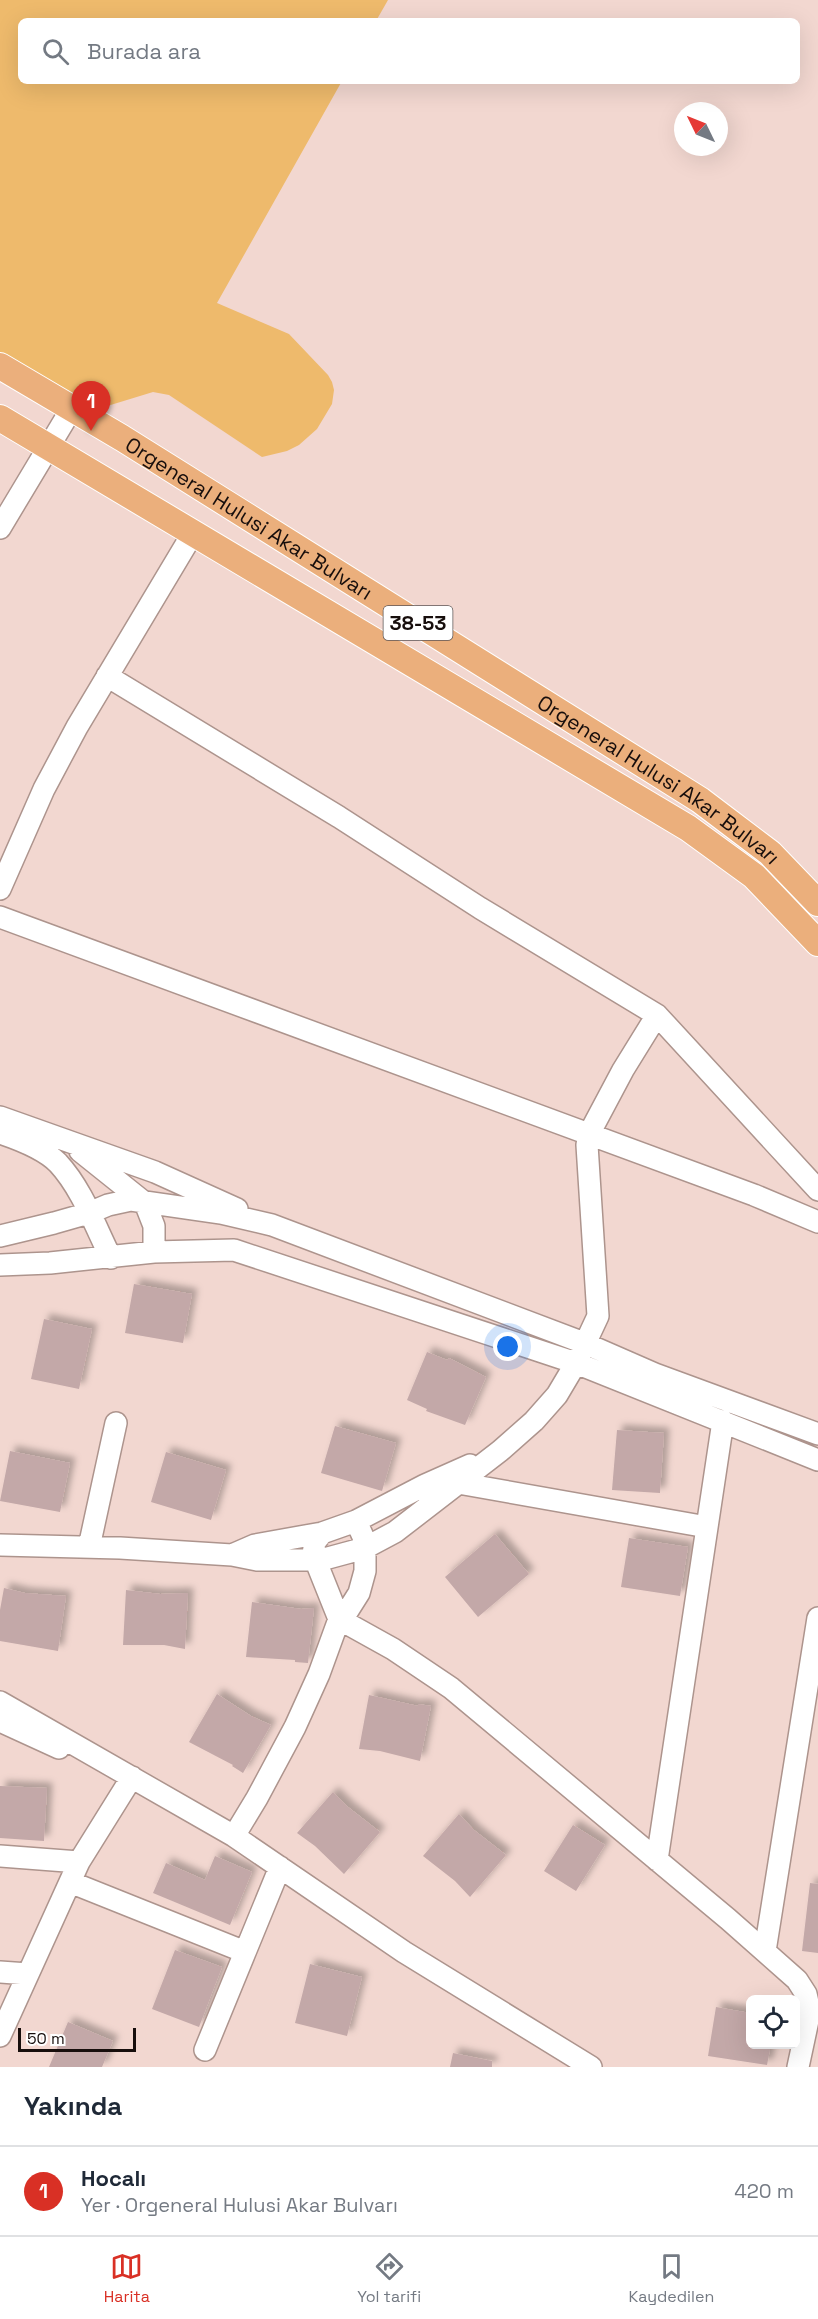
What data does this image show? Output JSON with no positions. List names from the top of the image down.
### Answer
{
  "streets": {
    "main road": ["Orgeneral Hulusi Akar Bulvarı", "38-53"]
  },
  "scale_bar": "50 m",
  "north": "top left",
  "page": {
    "search": "Burada ara",
    "pins": "1",
    "scale": "50 m",
    "heading": "Yakında",
    "list": [
      {
        "mark": "1",
        "name": "Hocalı",
        "note": "Yer · Orgeneral Hulusi Akar Bulvarı",
        "value": "420 m"
      }
    ],
    "nav": ["Harita", "Yol tarifi", "Kaydedilen"]
  }
}
